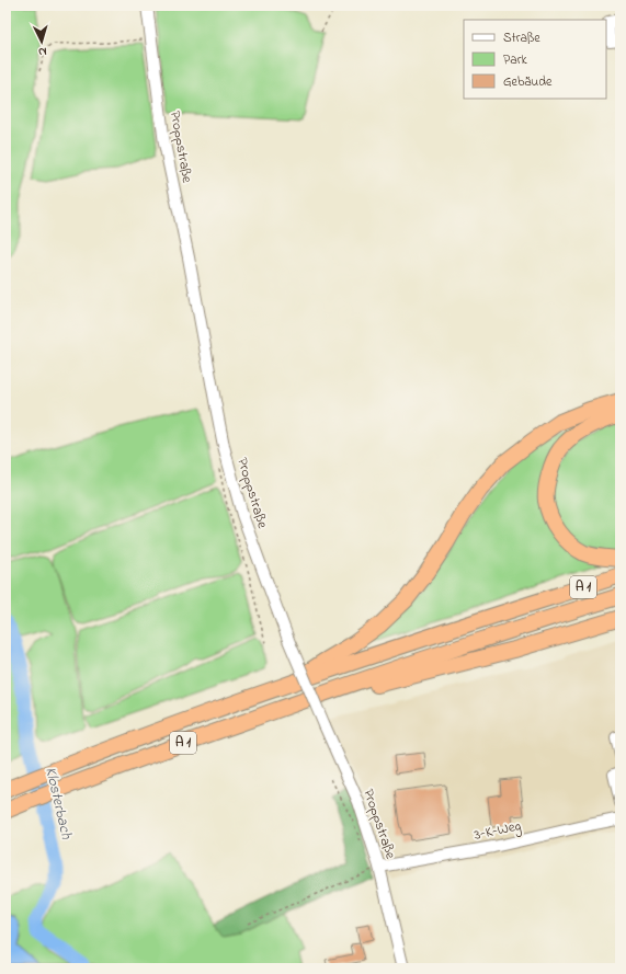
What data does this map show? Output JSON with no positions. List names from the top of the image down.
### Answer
{
  "streets": {
    "highway": ["A 1"],
    "street": ["Proppstraße", "3-K-Weg"]
  },
  "crossings": [
    ["Proppstraße", "3-K-Weg"]
  ],
  "water": ["Klosterbach"],
  "legend": ["Straße", "Park", "Gebäude"],
  "north": "bottom"
}
